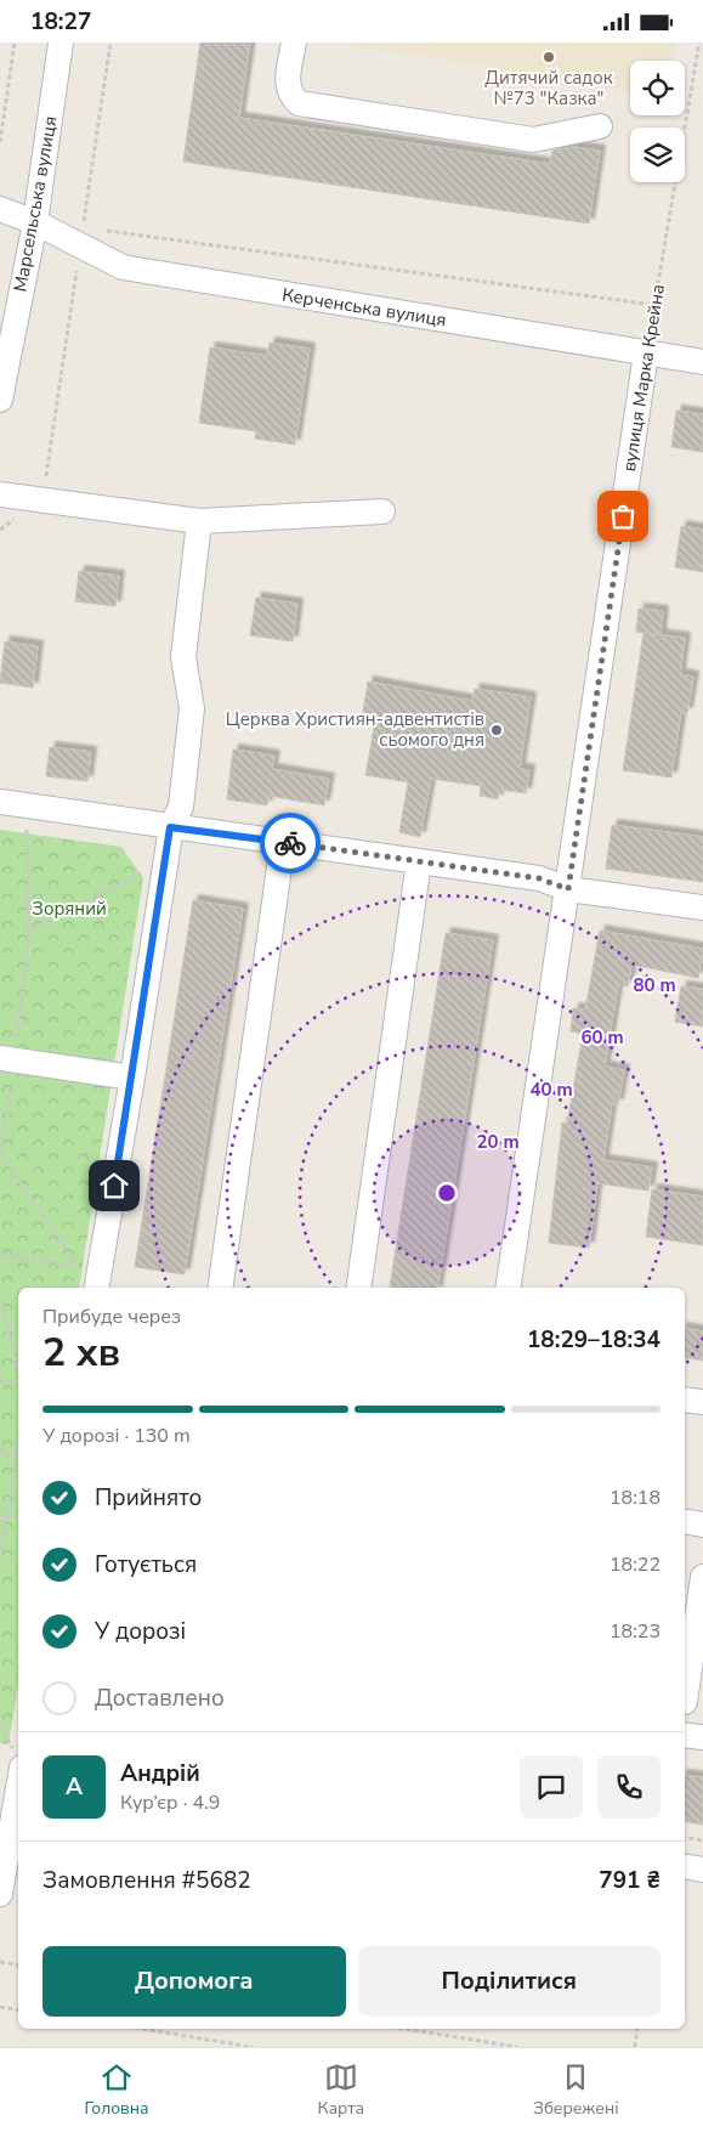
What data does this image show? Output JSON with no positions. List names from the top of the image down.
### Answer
{
  "streets": {
    "street": ["Марсельська вулиця", "Керченська вулиця", "вулиця Марка Крейна"]
  },
  "crossings": [
    ["Марсельська вулиця", "Керченська вулиця"],
    ["Керченська вулиця", "вулиця Марка Крейна"]
  ],
  "parks": ["Зоряний"],
  "places": ["Дитячий садок №73 \"Казка\"", "Церква Християн-адвентистів сьомого дня"],
  "page": {
    "status": "18:27",
    "heading": ["2 хв", "Прибуде через", "18:29–18:34"],
    "panel": [
      "Андрій",
      "Кур’єр · 4.9",
      "Замовлення #5682",
      "791 ₴"
    ],
    "bar": "У дорозі · 130 m",
    "list": [
      ["Прийнято", "18:18"],
      ["Готується", "18:22"],
      ["У дорозі", "18:23"],
      "Доставлено"
    ],
    "round": "А",
    "buttons": ["Допомога", "Поділитися"],
    "tabs": ["Головна", "Карта", "Збережені"]
  },
  "rings": [
    "80 m",
    "60 m",
    "40 m",
    "20 m"
  ]
}
